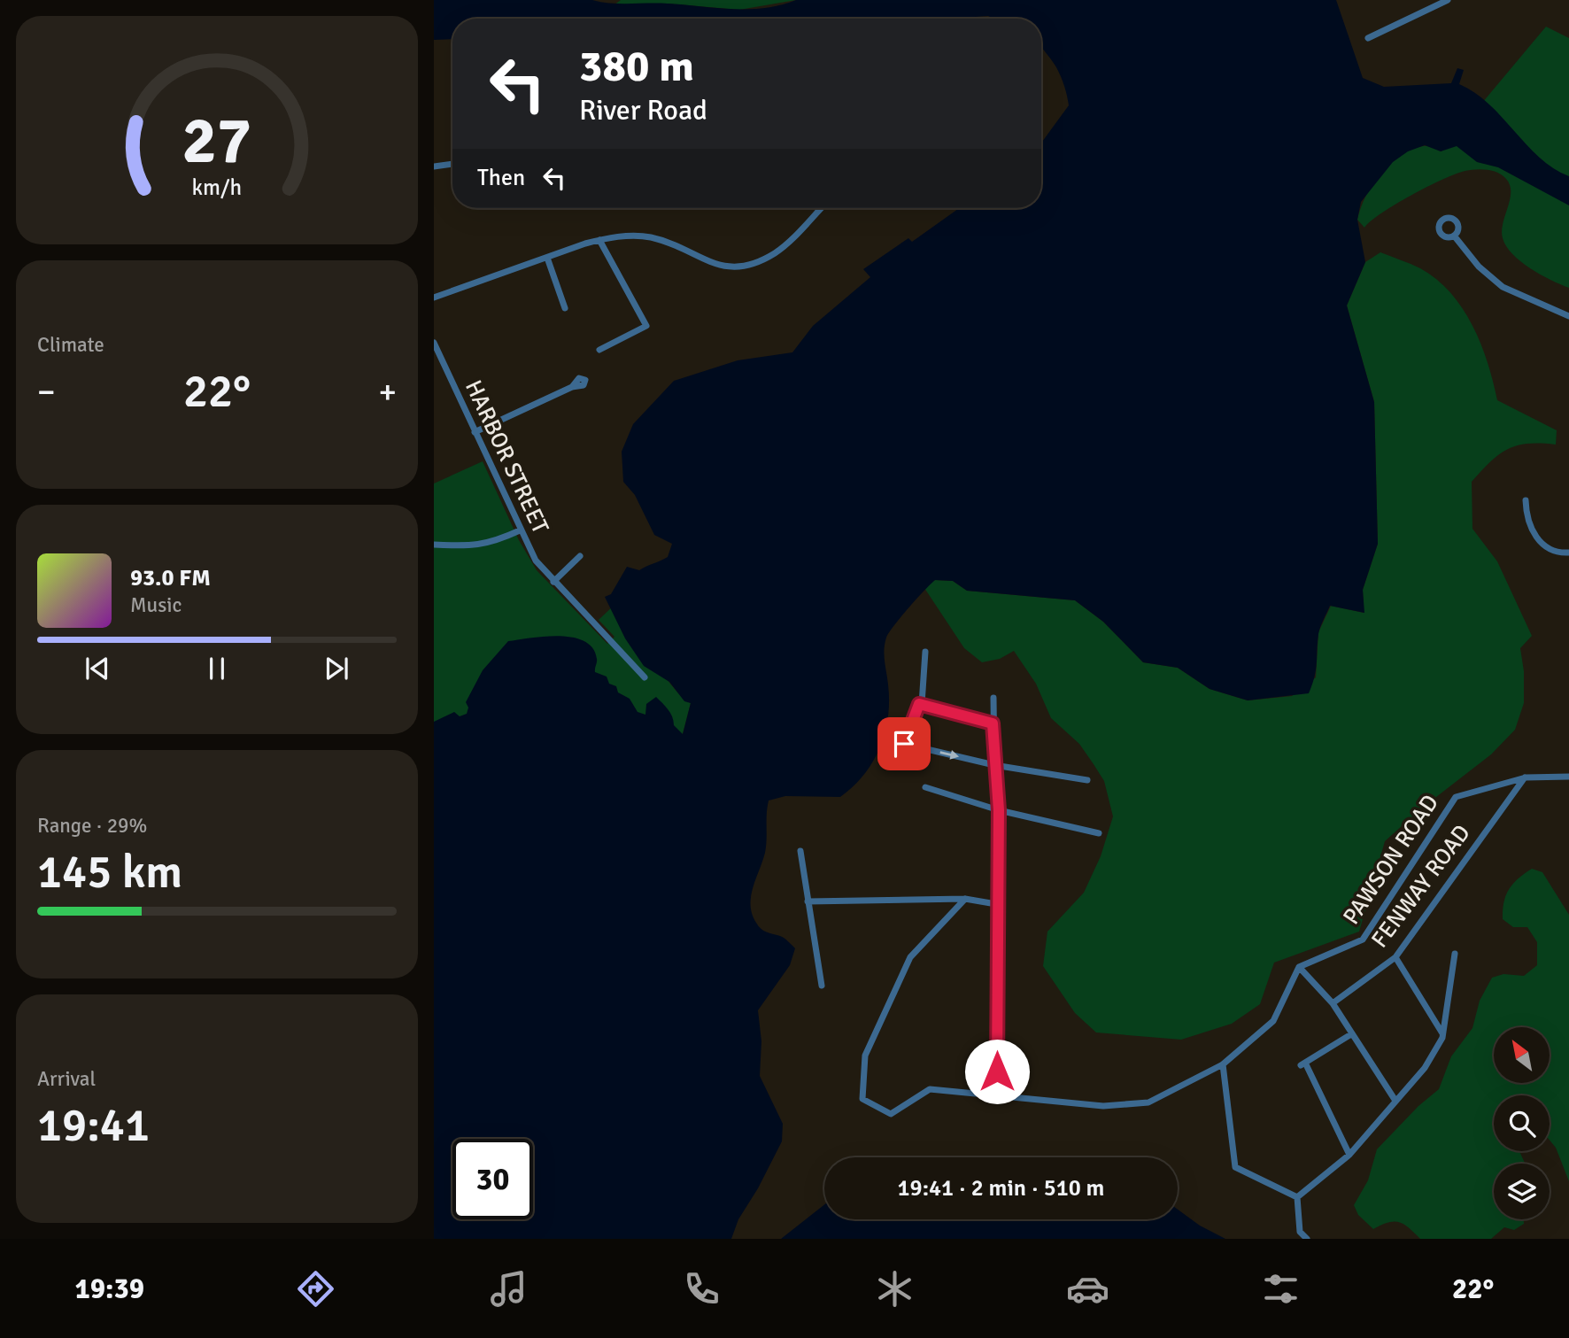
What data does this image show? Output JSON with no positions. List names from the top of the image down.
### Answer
{
  "streets": {
    "street": ["HARBOR STREET", "PAWSON ROAD", "FENWAY ROAD"]
  },
  "crossings": [
    ["PAWSON ROAD", "FENWAY ROAD"]
  ],
  "north": "top left",
  "page": {
    "turn": ["380 m", "River Road"],
    "then": "Then",
    "tile": [
      "Climate",
      ["Range · 29%", "145 km"],
      ["Arrival", "19:41"]
    ],
    "heat": ["−", "22°", "+"],
    "song": ["93.0 FM", "Music"],
    "limit": "30",
    "trip": "19:41 · 2 min · 510 m",
    "tabs": ["19:39", "22°"],
    "gauge": ["27", "km/h"]
  }
}
